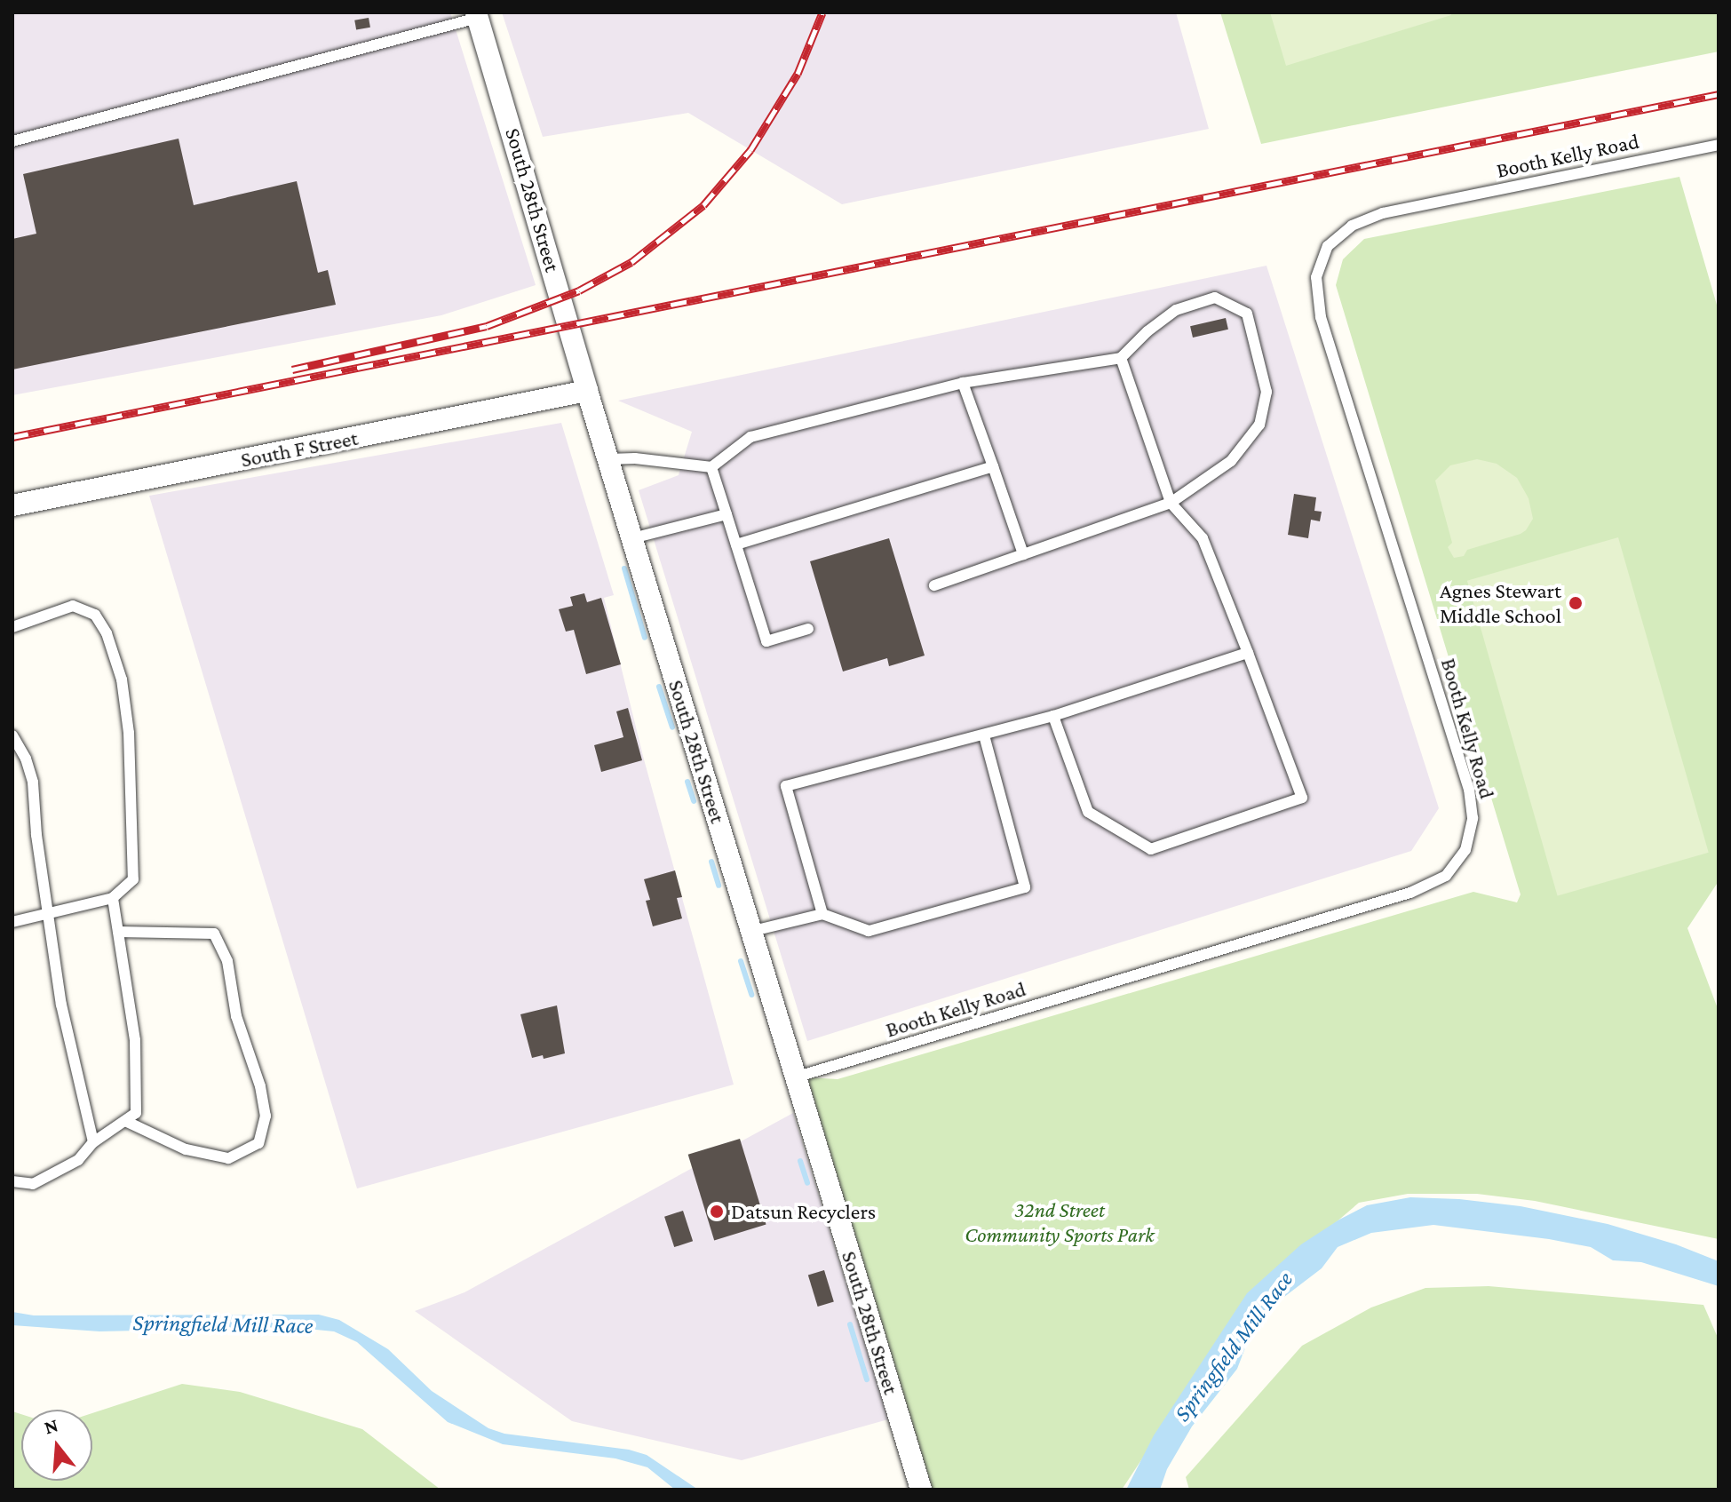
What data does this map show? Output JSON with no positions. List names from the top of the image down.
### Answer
{
  "streets": {
    "street": ["South 28th Street", "South F Street"],
    "lane": ["Booth Kelly Road"]
  },
  "crossings": [
    ["Booth Kelly Road", "South 28th Street"],
    ["South 28th Street", "South F Street"]
  ],
  "water": ["Springfield Mill Race"],
  "parks": ["32nd Street Community Sports Park"],
  "places": ["Agnes Stewart Middle School", "Datsun Recyclers"],
  "north": "top"
}
